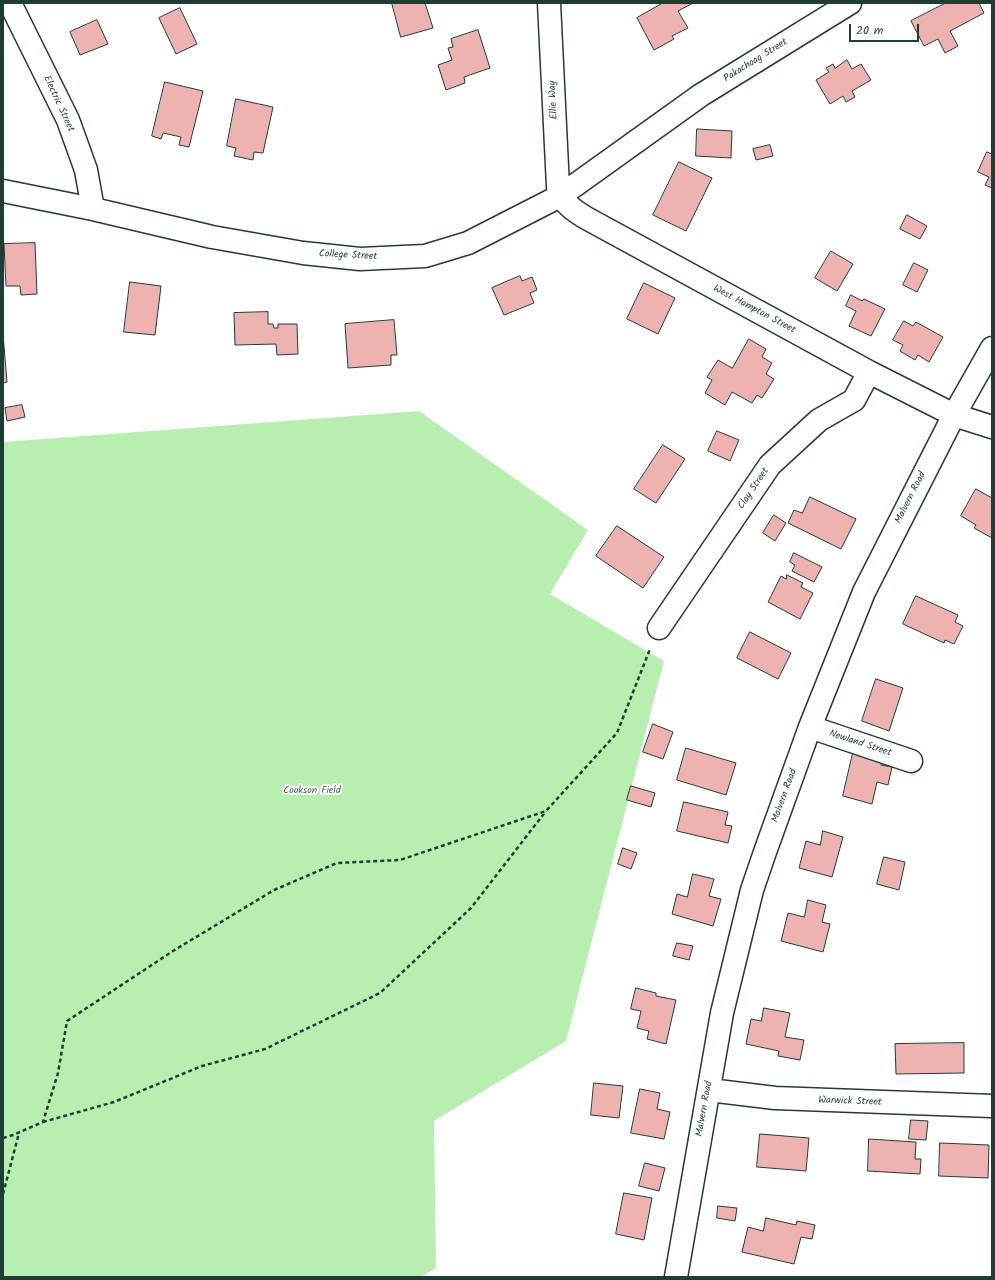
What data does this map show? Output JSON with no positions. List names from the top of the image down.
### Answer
{
  "streets": {
    "street": [
      "Pakachoag Street",
      "Ellie Way",
      "Electric Street",
      "College Street",
      "West Hampton Street",
      "Clay Street",
      "Malvern Road",
      "Newland Street",
      "Warwick Street"
    ]
  },
  "crossings": [
    ["Pakachoag Street", "College Street"],
    ["Ellie Way", "College Street"],
    ["Ellie Way", "West Hampton Street"],
    ["Electric Street", "College Street"],
    ["College Street", "West Hampton Street"],
    ["West Hampton Street", "Clay Street"],
    ["West Hampton Street", "Malvern Road"],
    ["Malvern Road", "Newland Street"],
    ["Malvern Road", "Warwick Street"]
  ],
  "parks": ["Cookson Field"],
  "scale_bar": "20 m"
}
